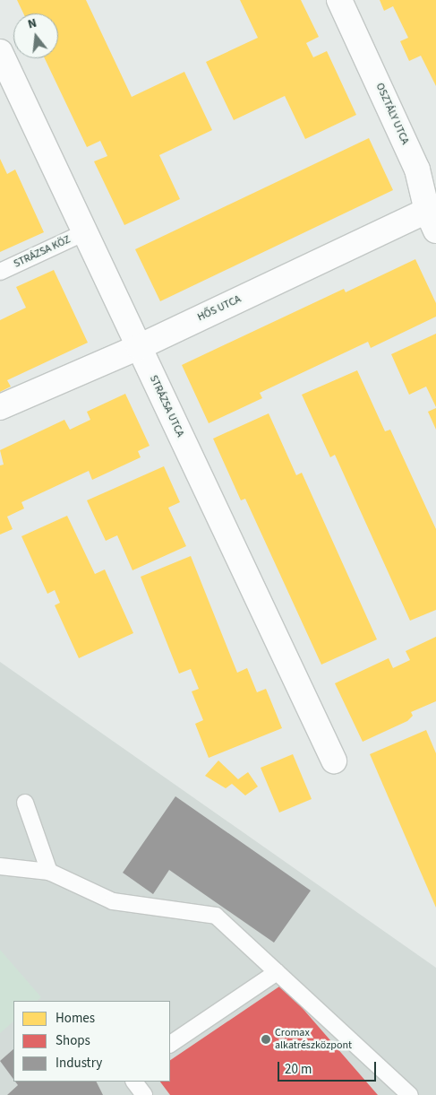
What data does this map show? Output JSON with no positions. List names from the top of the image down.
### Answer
{
  "streets": {
    "street": ["OSZTÁLY UTCA", "HŐS UTCA", "STRÁZSA UTCA"],
    "lane": ["STRÁZSA KÖZ"]
  },
  "crossings": [
    ["OSZTÁLY UTCA", "HŐS UTCA"],
    ["STRÁZSA KÖZ", "STRÁZSA UTCA"],
    ["HŐS UTCA", "STRÁZSA UTCA"]
  ],
  "places": ["Cromax alkatrészközpont"],
  "legend": ["Homes", "Shops", "Industry"],
  "scale_bar": "20 m",
  "north": "top"
}
